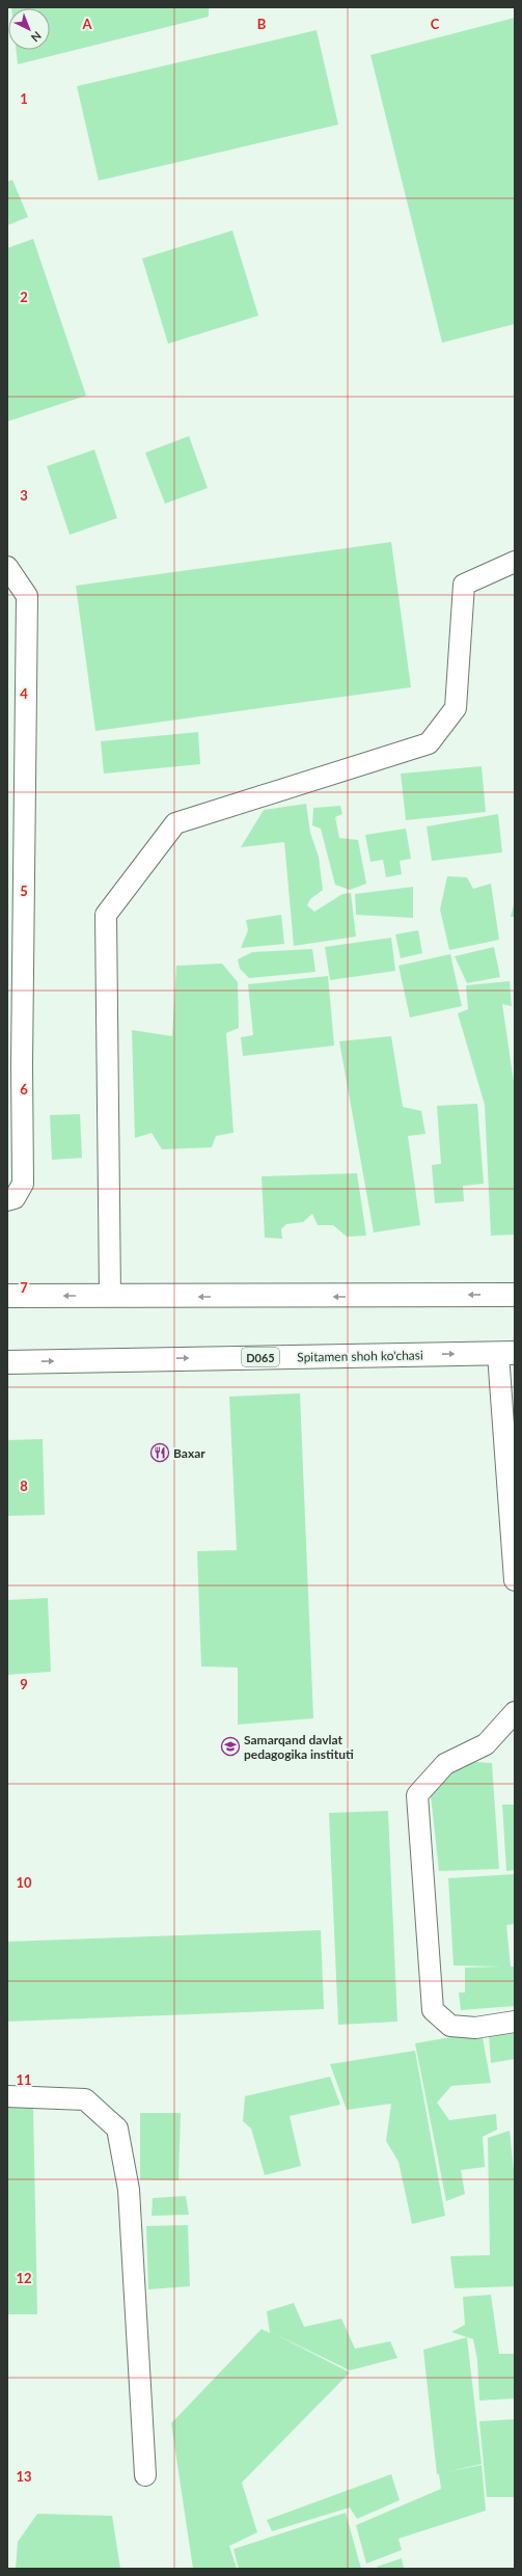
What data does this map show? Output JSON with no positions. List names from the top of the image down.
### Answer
{
  "streets": {
    "main road": ["Spitamen shoh ko'chasi", "D065"]
  },
  "places": {
    "restaurant": ["Baxar"],
    "school or university": ["Samarqand davlat pedagogika instituti"]
  },
  "north": "bottom right",
  "grid": {
    "columns": ["A", "B", "C"],
    "rows": [
      "1",
      "2",
      "3",
      "4",
      "5",
      "6",
      "7",
      "8",
      "9",
      "10",
      "11",
      "12",
      "13"
    ]
  }
}
